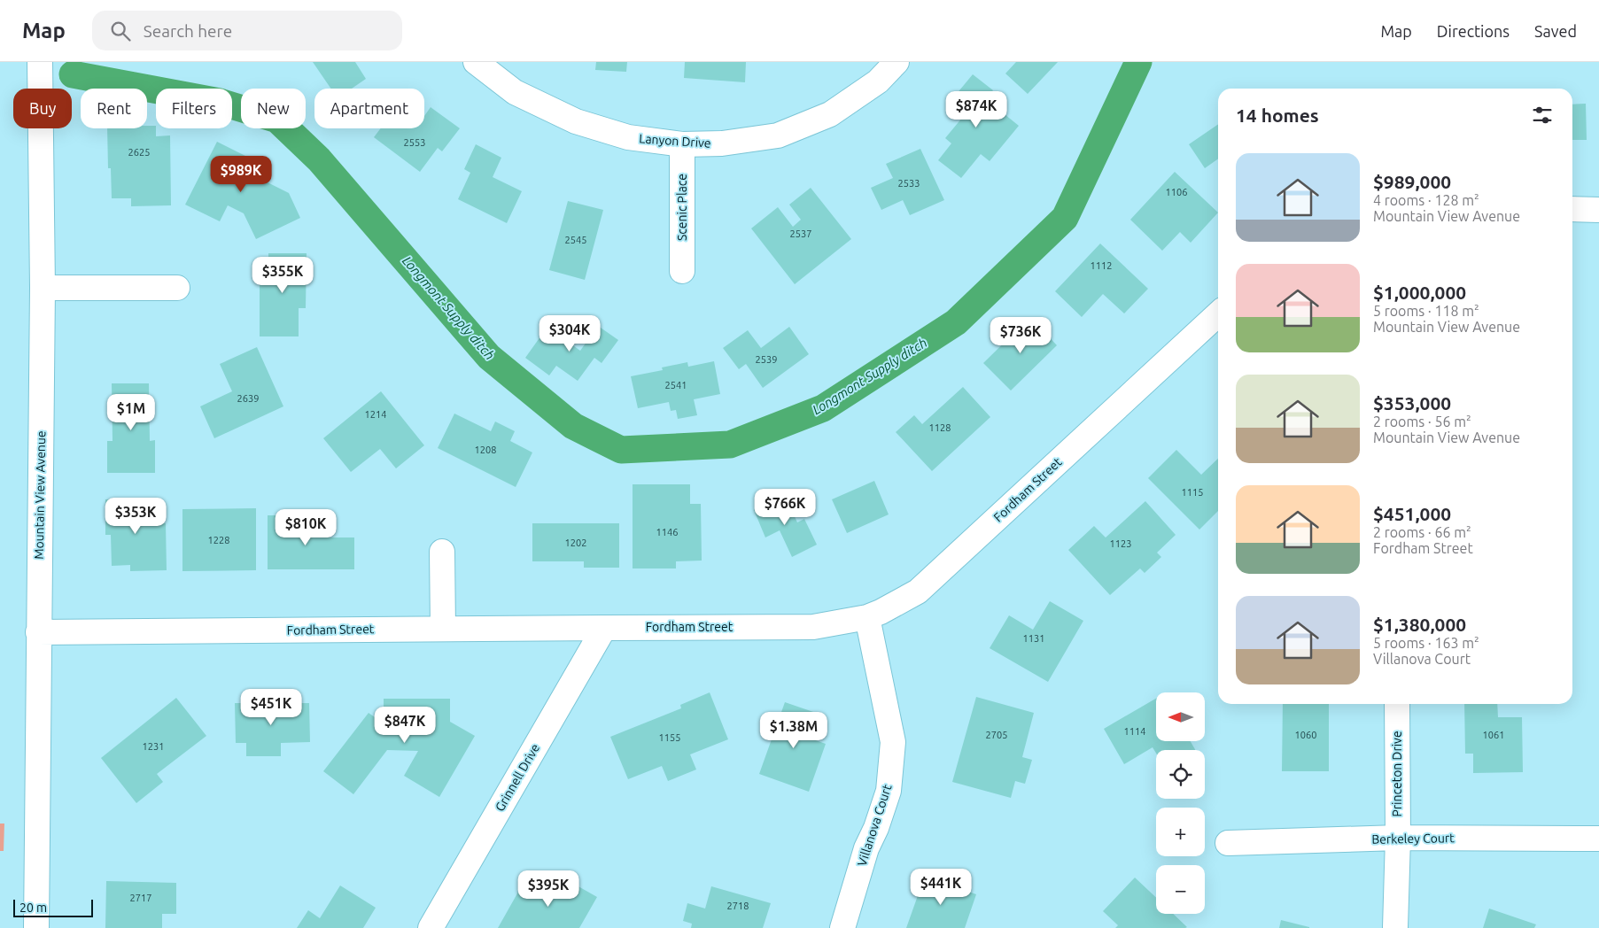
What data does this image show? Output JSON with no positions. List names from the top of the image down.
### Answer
{
  "streets": {
    "street": [
      "Lanyon Drive",
      "Scenic Place",
      "Fordham Street",
      "Mountain View Avenue",
      "Princeton Drive",
      "Grinnell Drive",
      "Villanova Court",
      "Berkeley Court"
    ]
  },
  "crossings": [
    ["Lanyon Drive", "Scenic Place"],
    ["Fordham Street", "Mountain View Avenue"],
    ["Fordham Street", "Grinnell Drive"],
    ["Fordham Street", "Villanova Court"],
    ["Princeton Drive", "Berkeley Court"]
  ],
  "water": ["Longmont Supply ditch"],
  "house_numbers": [
    "2553",
    "2625",
    "2533",
    "1106",
    "2537",
    "2545",
    "1112",
    "2539",
    "2541",
    "2639",
    "1214",
    "1128",
    "1208",
    "1115",
    "1146",
    "1228",
    "1202",
    "1123",
    "1131",
    "1114",
    "2705",
    "1060",
    "1061",
    "1155",
    "1231",
    "2717",
    "2718"
  ],
  "scale_bar": "20 m",
  "north": "left",
  "page": {
    "header": "Map",
    "search": "Search here",
    "nav": ["Map", "Directions", "Saved"],
    "chip": [
      "Buy",
      "Rent",
      "Filters",
      "New",
      "Apartment"
    ],
    "heading": "14 homes",
    "price": [
      "$874K",
      "$989K",
      "$355K",
      "$304K",
      "$736K",
      "$1M",
      "$766K",
      "$353K",
      "$810K",
      "$451K",
      "$847K",
      "$1.38M",
      "$441K",
      "$395K"
    ],
    "list": [
      {
        "name": "$989,000",
        "note": "4 rooms · 128 m² · Mountain View Avenue"
      },
      {
        "name": "$1,000,000",
        "note": "5 rooms · 118 m² · Mountain View Avenue"
      },
      {
        "name": "$353,000",
        "note": "2 rooms · 56 m² · Mountain View Avenue"
      },
      {
        "name": "$451,000",
        "note": "2 rooms · 66 m² · Fordham Street"
      },
      {
        "name": "$1,380,000",
        "note": "5 rooms · 163 m² · Villanova Court"
      }
    ],
    "map_buttons": ["+", "−"],
    "scale": "20 m"
  }
}
